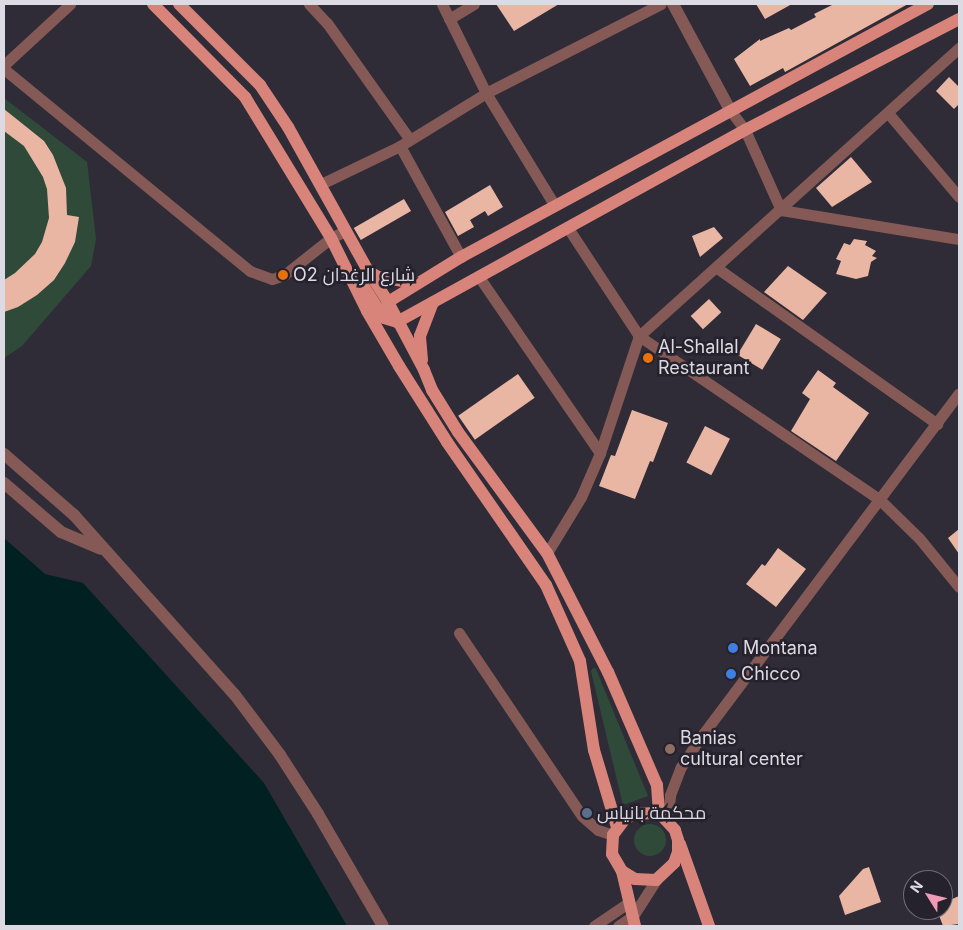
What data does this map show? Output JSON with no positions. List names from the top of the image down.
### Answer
{
  "places": [
    "O2 شارع الرغدان",
    "Al-Shallal Restaurant",
    "Montana",
    "Chicco",
    "Banias cultural center",
    "محكمة بانياس"
  ],
  "north": "top left"
}
